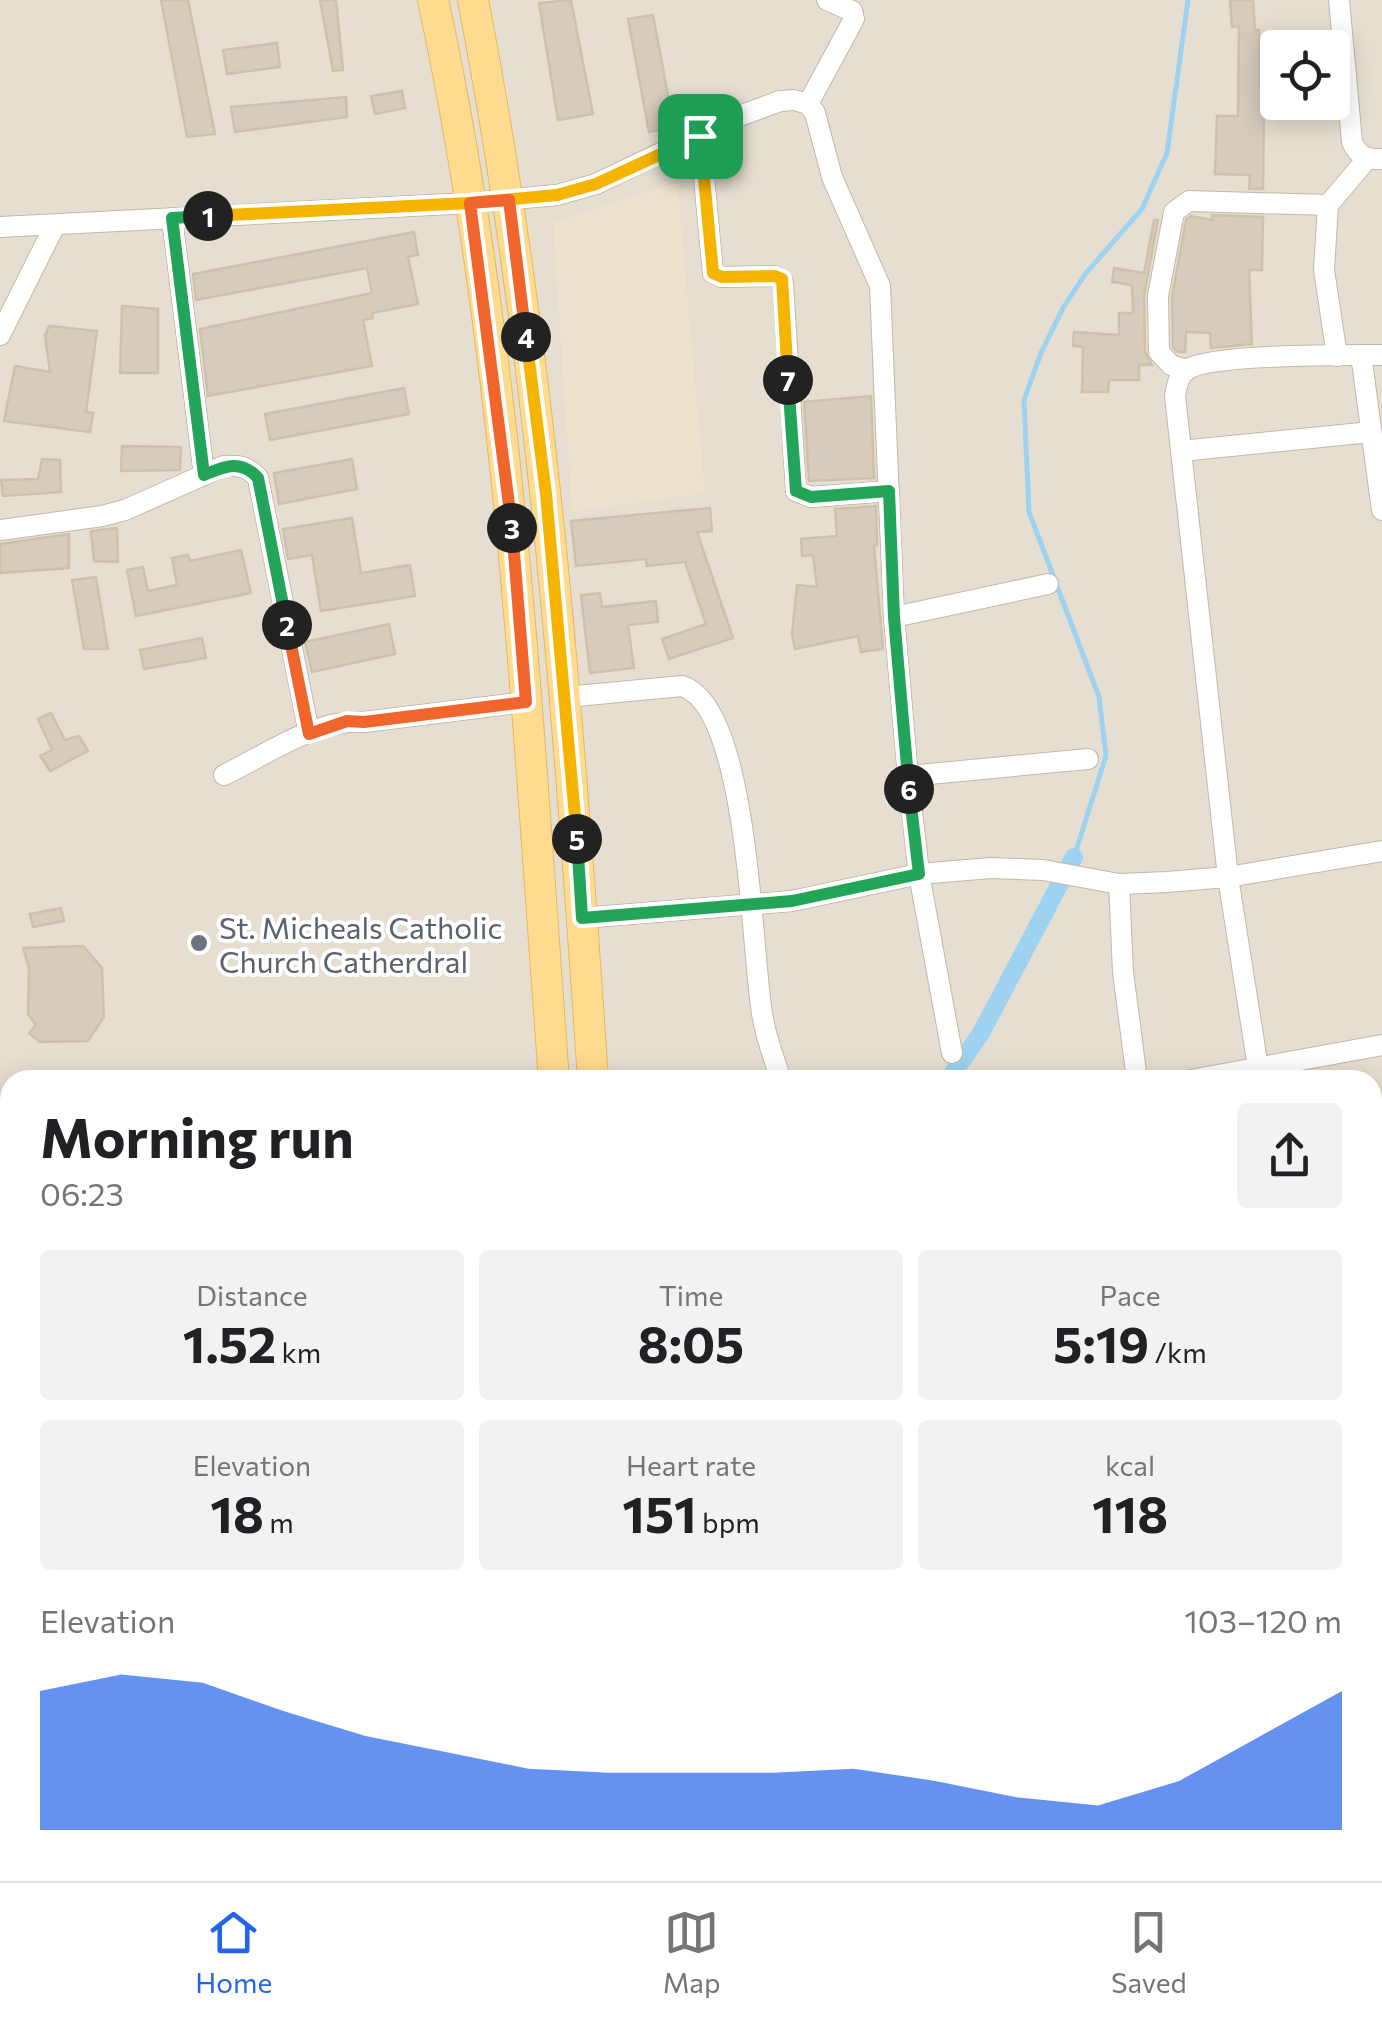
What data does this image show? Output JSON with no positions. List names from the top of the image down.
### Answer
{
  "places": ["St. Micheals Catholic Church Catherdral"],
  "page": {
    "pins": [
      "1",
      "4",
      "7",
      "3",
      "2",
      "6",
      "5"
    ],
    "heading": ["Morning run", "06:23"],
    "stats": [
      ["Distance", "1.52 km"],
      ["Time", "8:05"],
      ["Pace", "5:19 /km"],
      ["Elevation", "18 m"],
      ["Heart rate", "151 bpm"],
      ["kcal", "118"]
    ],
    "chart": ["Elevation", "103–120 m"],
    "tabs": ["Home", "Map", "Saved"]
  }
}
